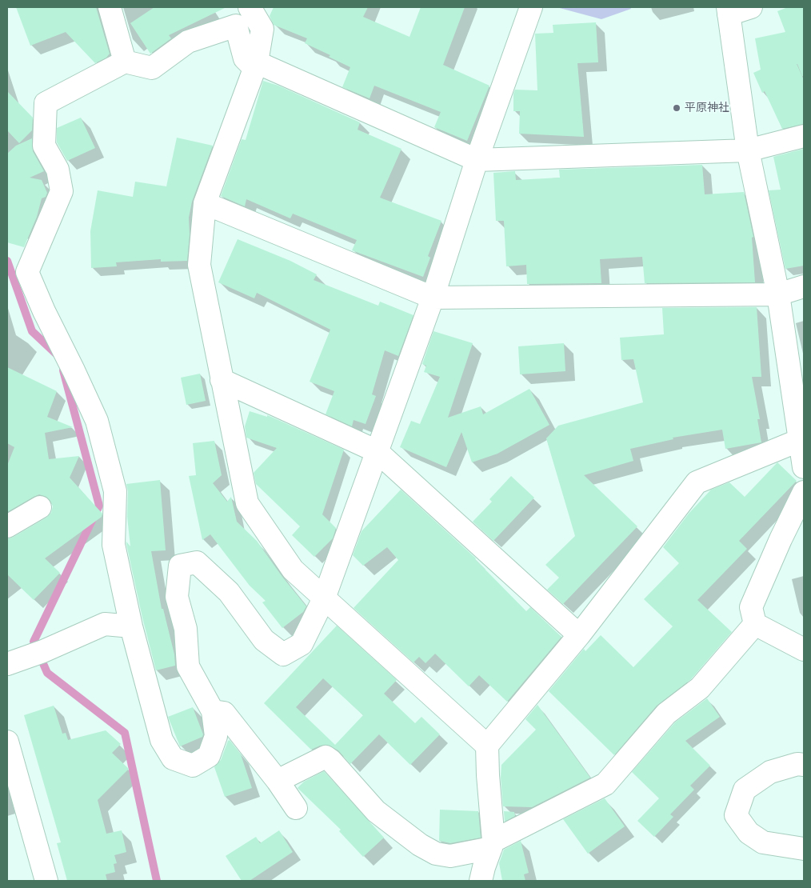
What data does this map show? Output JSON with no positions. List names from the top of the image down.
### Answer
{
  "places": ["平原神社"]
}
